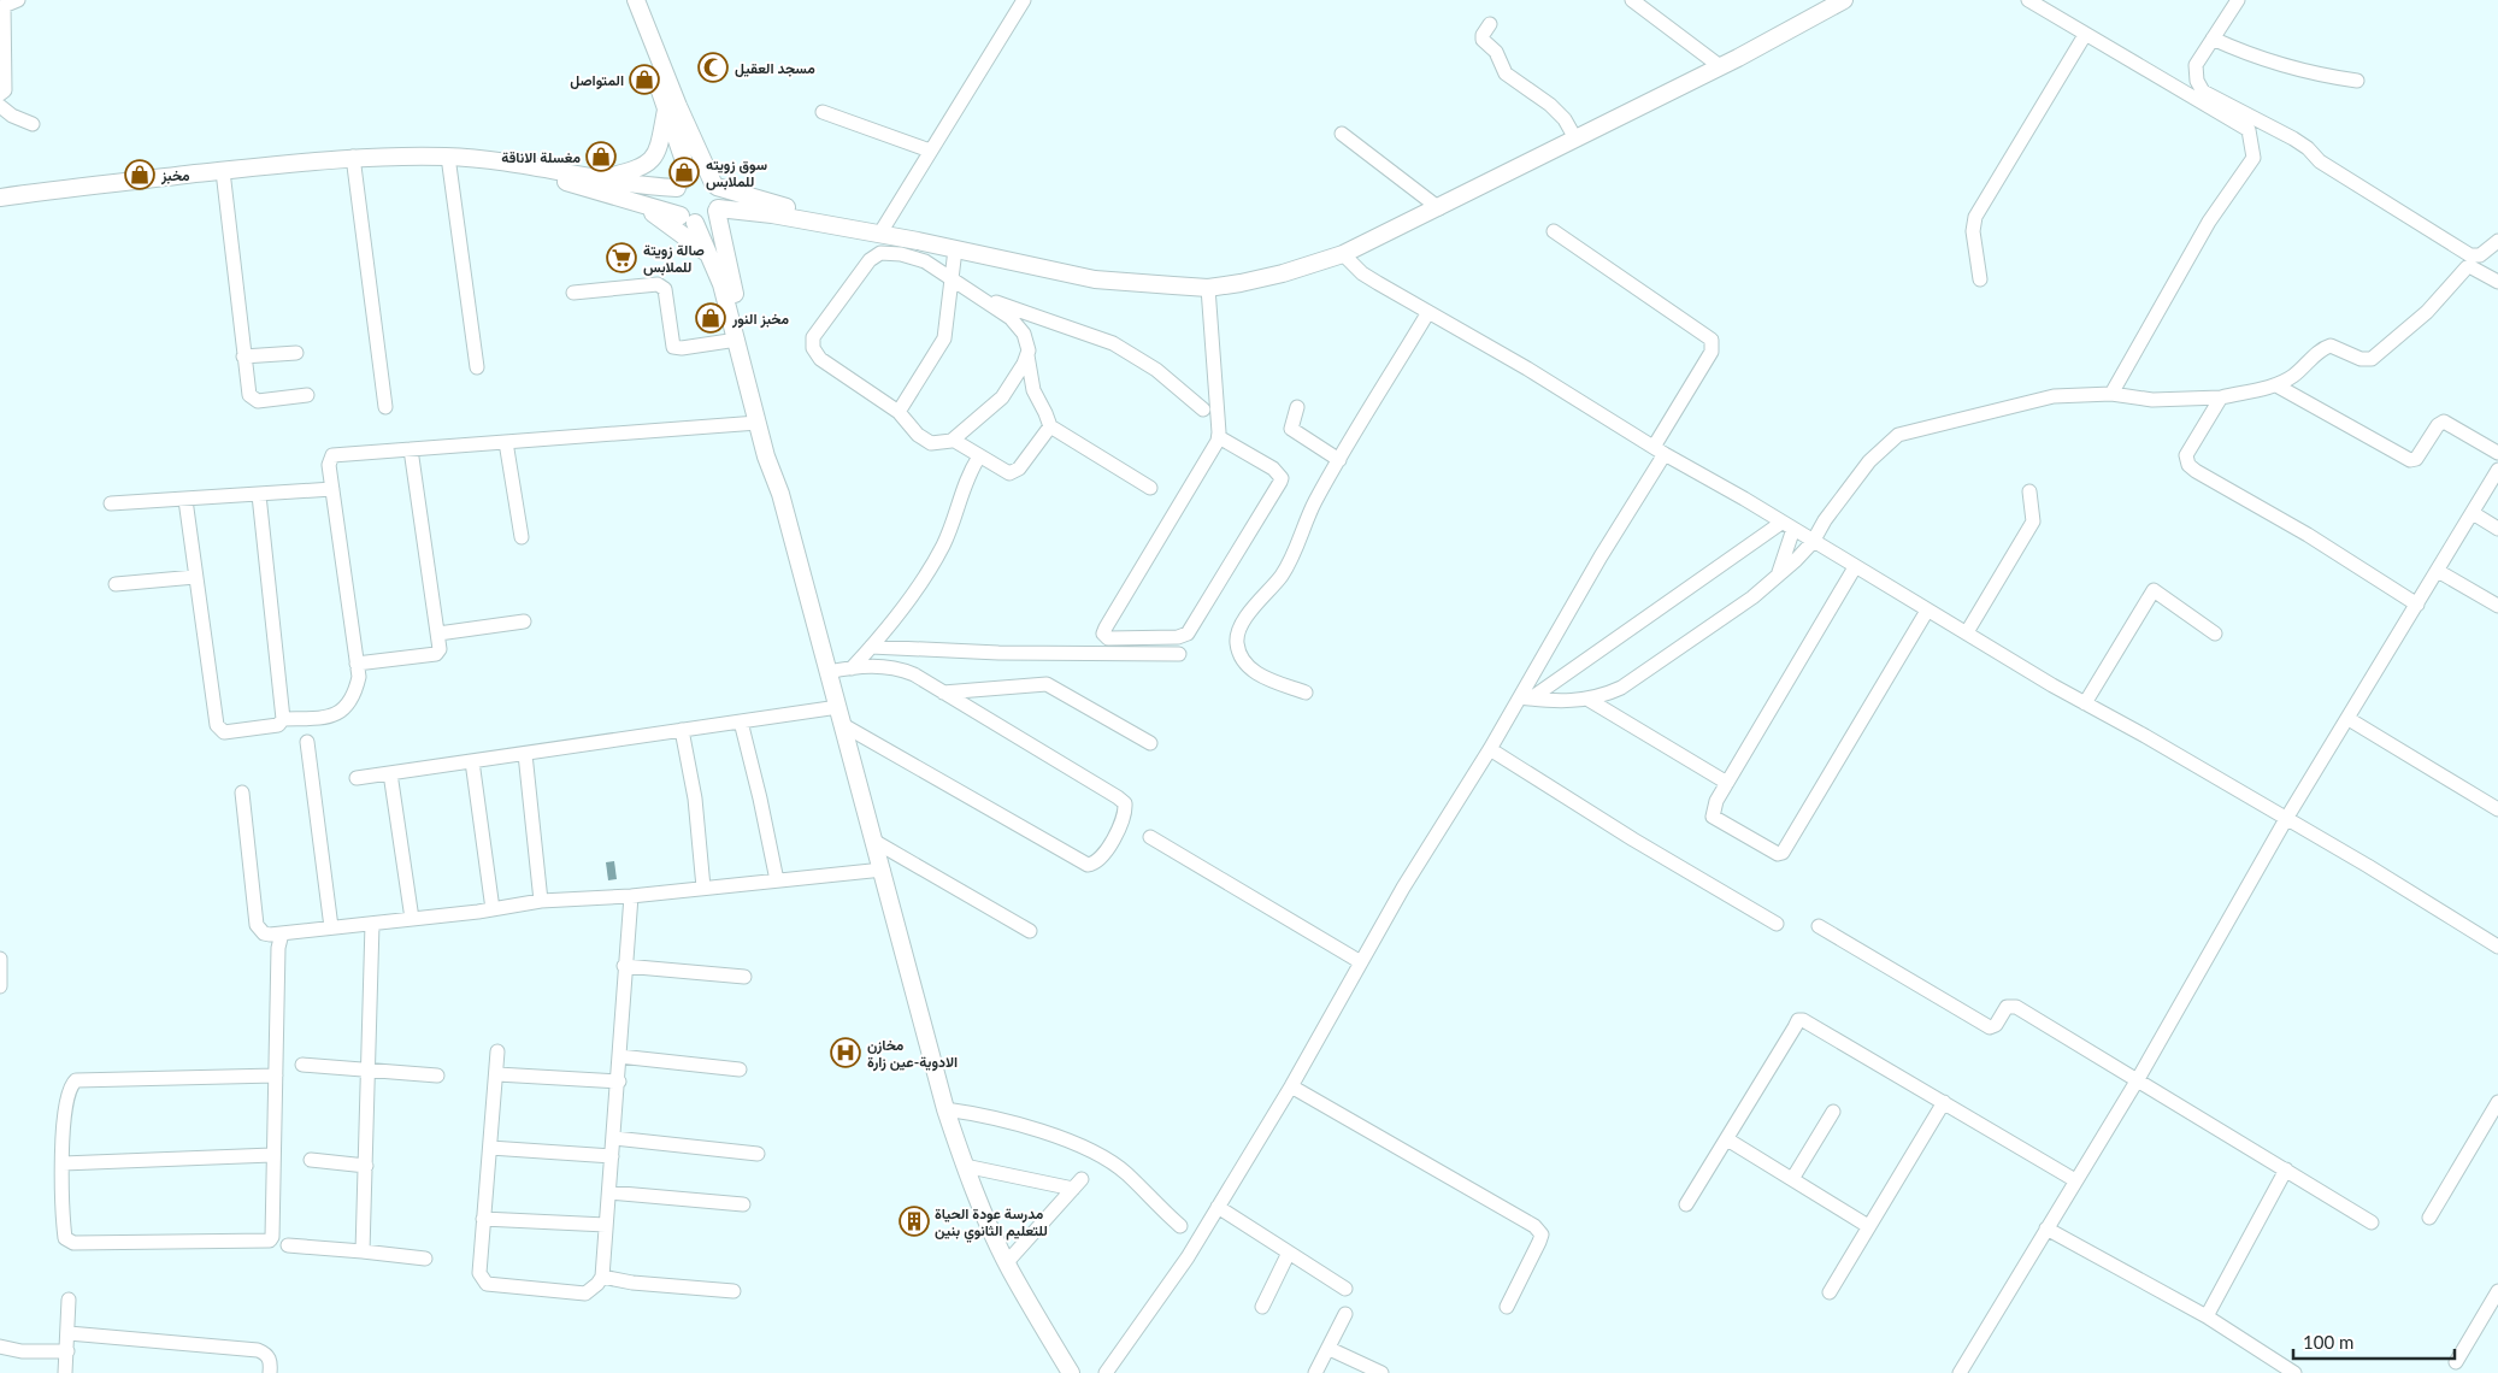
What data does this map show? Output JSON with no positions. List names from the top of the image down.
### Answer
{
  "places": {
    "mosque": ["مسجد العقيل"],
    "shop": [
      "المتواصل",
      "مغسلة الاناقة",
      "سوق زويته للملابس",
      "مخبز",
      "مخبز النور"
    ],
    "supermarket": ["صالة زويتة للملابس"],
    "hospital": ["مخازن الادوية-عين زارة"],
    "building": ["مدرسة عودة الحياة للتعليم الثانوي بنين"]
  },
  "scale_bar": "100 m"
}
